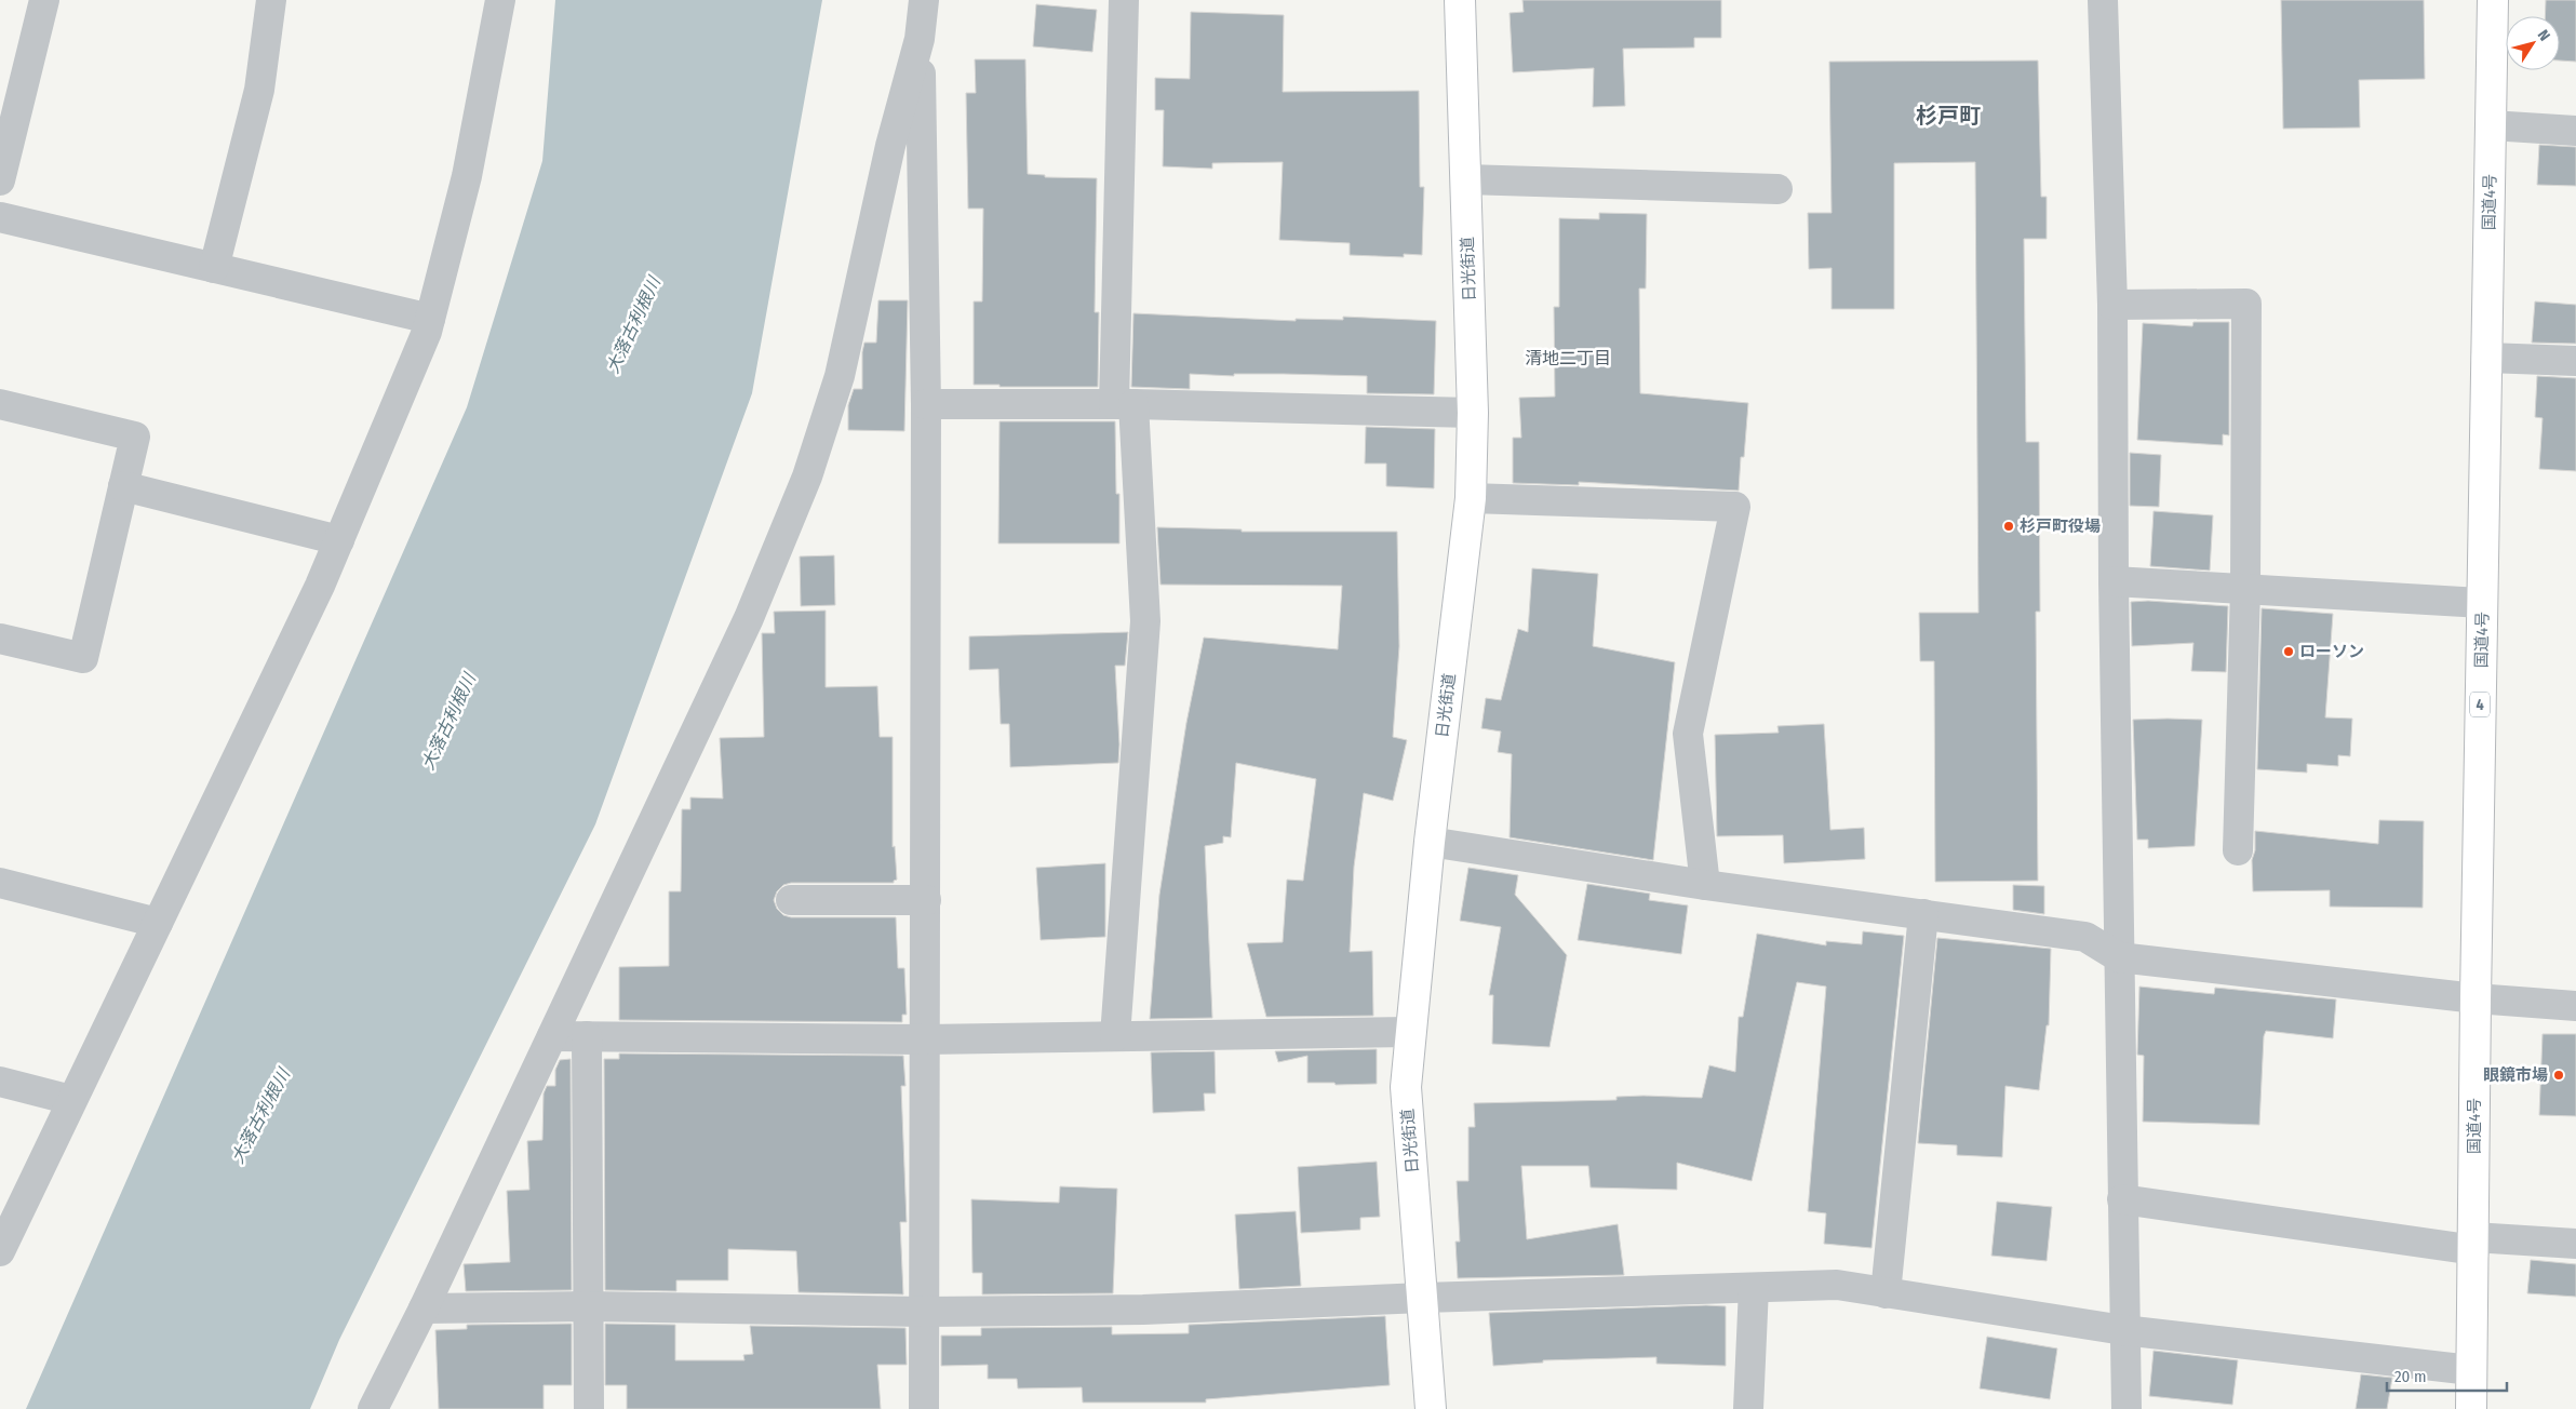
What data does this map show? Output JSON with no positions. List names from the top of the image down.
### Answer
{
  "streets": {
    "main road": ["国道4号", "日光街道", "4"]
  },
  "districts": ["杉戸町", "清地二丁目"],
  "water": ["大落古利根川"],
  "places": ["杉戸町役場", "ローソン", "眼鏡市場"],
  "scale_bar": "20 m",
  "north": "top right"
}
